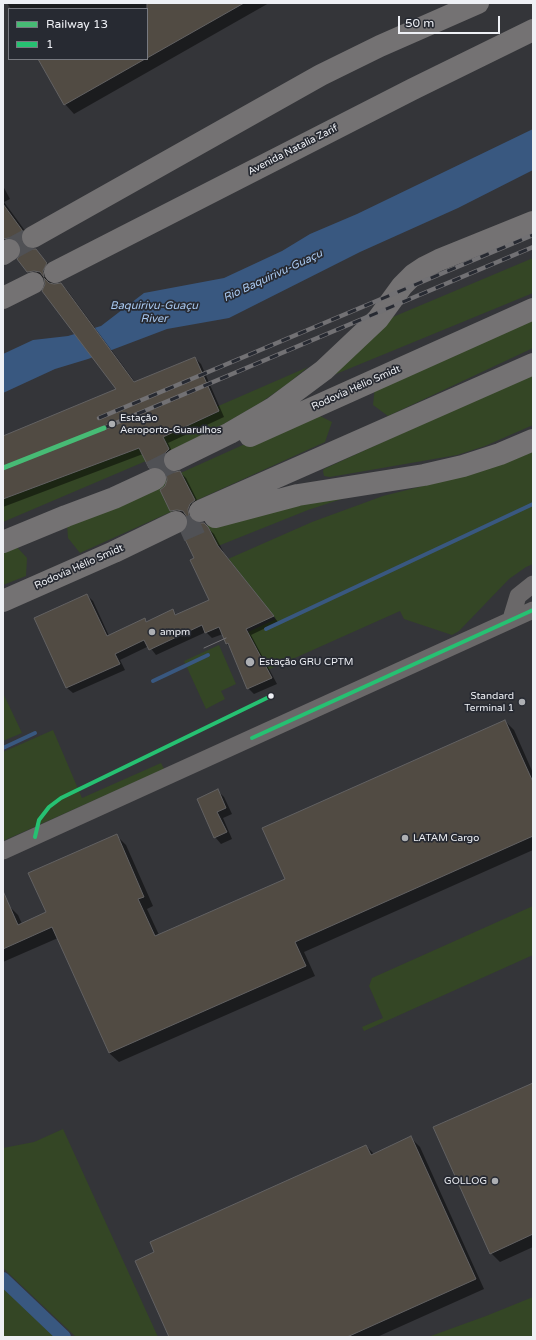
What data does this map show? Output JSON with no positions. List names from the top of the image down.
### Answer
{
  "streets": {
    "main road": ["Avenida Natalia Zarif", "Rodovia Hélio Smidt"]
  },
  "water": ["Rio Baquirivu-Guaçu", "Baquirivu-Guaçu River"],
  "places": [
    "Estação Aeroporto-Guarulhos",
    "ampm",
    "Estação GRU CPTM",
    "Standard Terminal 1",
    "LATAM Cargo",
    "GOLLOG"
  ],
  "lines": ["rail line 13", "transit line 1"],
  "legend": ["Railway 13", "1"],
  "scale_bar": "50 m"
}
